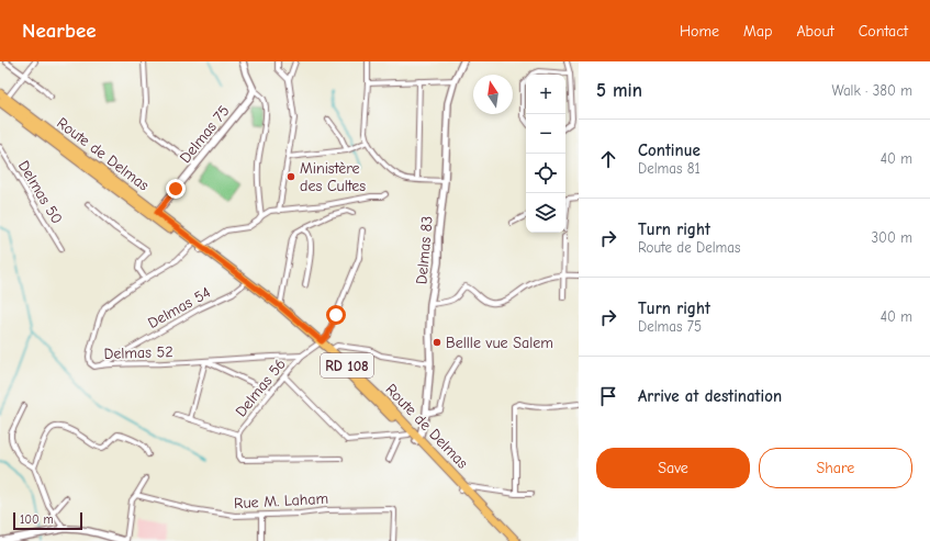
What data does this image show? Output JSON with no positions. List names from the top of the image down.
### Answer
{
  "streets": {
    "main road": ["Route de Delmas", "RD 108"],
    "street": [
      "Delmas 75",
      "Delmas 50",
      "Delmas 83",
      "Delmas 54",
      "Delmas 52",
      "Delmas 56",
      "Rue M. Laham"
    ]
  },
  "crossings": [
    ["Delmas 75", "Route de Delmas"],
    ["Route de Delmas", "Delmas 83"],
    ["Route de Delmas", "Delmas 54"],
    ["Route de Delmas", "Delmas 52"],
    ["Route de Delmas", "Delmas 56"],
    ["Delmas 54", "Delmas 52"],
    ["Delmas 52", "Delmas 56"]
  ],
  "places": ["Ministère des Cultes", "Bellle vue Salem"],
  "scale_bar": "100 m",
  "north": "top",
  "page": {
    "header": "Nearbee",
    "nav": [
      "Home",
      "Map",
      "About",
      "Contact"
    ],
    "heading": ["5 min", "Walk · 380 m"],
    "map_buttons": ["+", "−"],
    "list": [
      ["Continue", "Delmas 81", "40 m"],
      ["Turn right", "Route de Delmas", "300 m"],
      ["Turn right", "Delmas 75", "40 m"],
      "Arrive at destination"
    ],
    "buttons": ["Save", "Share"],
    "scale": "100 m"
  }
}
